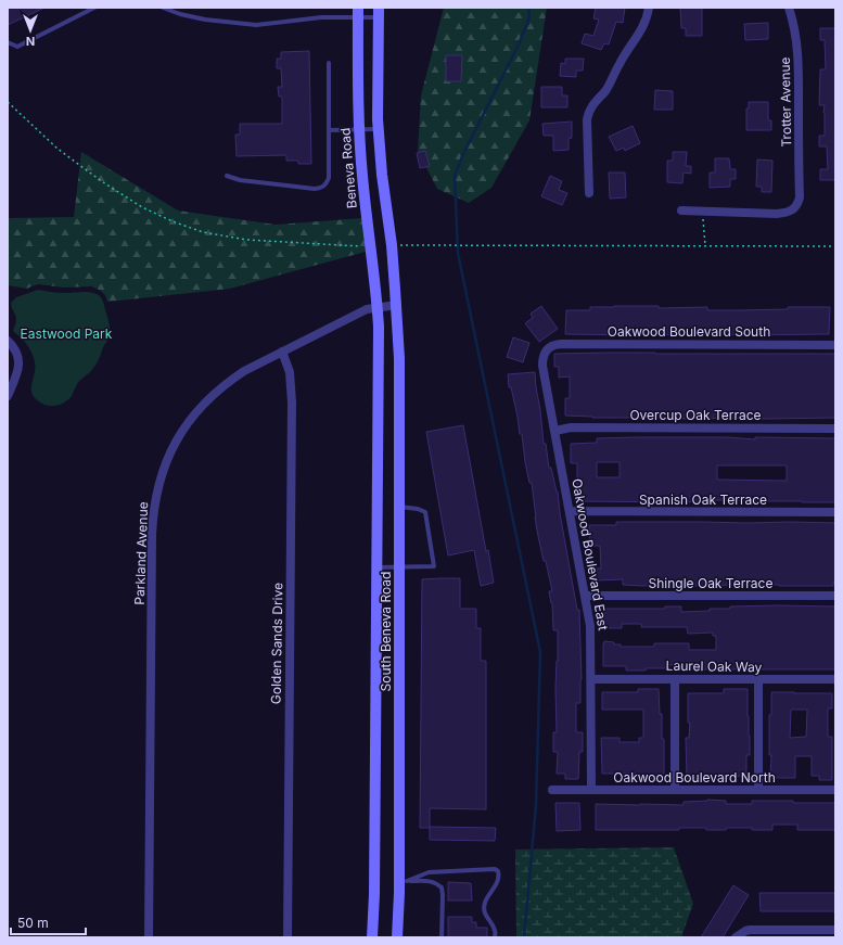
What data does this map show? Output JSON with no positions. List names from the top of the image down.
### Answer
{
  "streets": {
    "main road": ["Beneva Road", "South Beneva Road"],
    "street": [
      "Trotter Avenue",
      "Oakwood Boulevard South",
      "Overcup Oak Terrace",
      "Spanish Oak Terrace",
      "Parkland Avenue",
      "Oakwood Boulevard East",
      "Shingle Oak Terrace",
      "Golden Sands Drive",
      "Laurel Oak Way",
      "Oakwood Boulevard North"
    ]
  },
  "crossings": [
    ["Beneva Road", "Parkland Avenue"],
    ["Beneva Road", "South Beneva Road"],
    ["Oakwood Boulevard South", "Oakwood Boulevard East"],
    ["Overcup Oak Terrace", "Oakwood Boulevard East"],
    ["Spanish Oak Terrace", "Oakwood Boulevard East"],
    ["Parkland Avenue", "South Beneva Road"],
    ["Parkland Avenue", "Golden Sands Drive"],
    ["Oakwood Boulevard East", "Shingle Oak Terrace"],
    ["Oakwood Boulevard East", "Laurel Oak Way"],
    ["Oakwood Boulevard East", "Oakwood Boulevard North"]
  ],
  "parks": ["Eastwood Park"],
  "scale_bar": "50 m",
  "north": "bottom"
}
